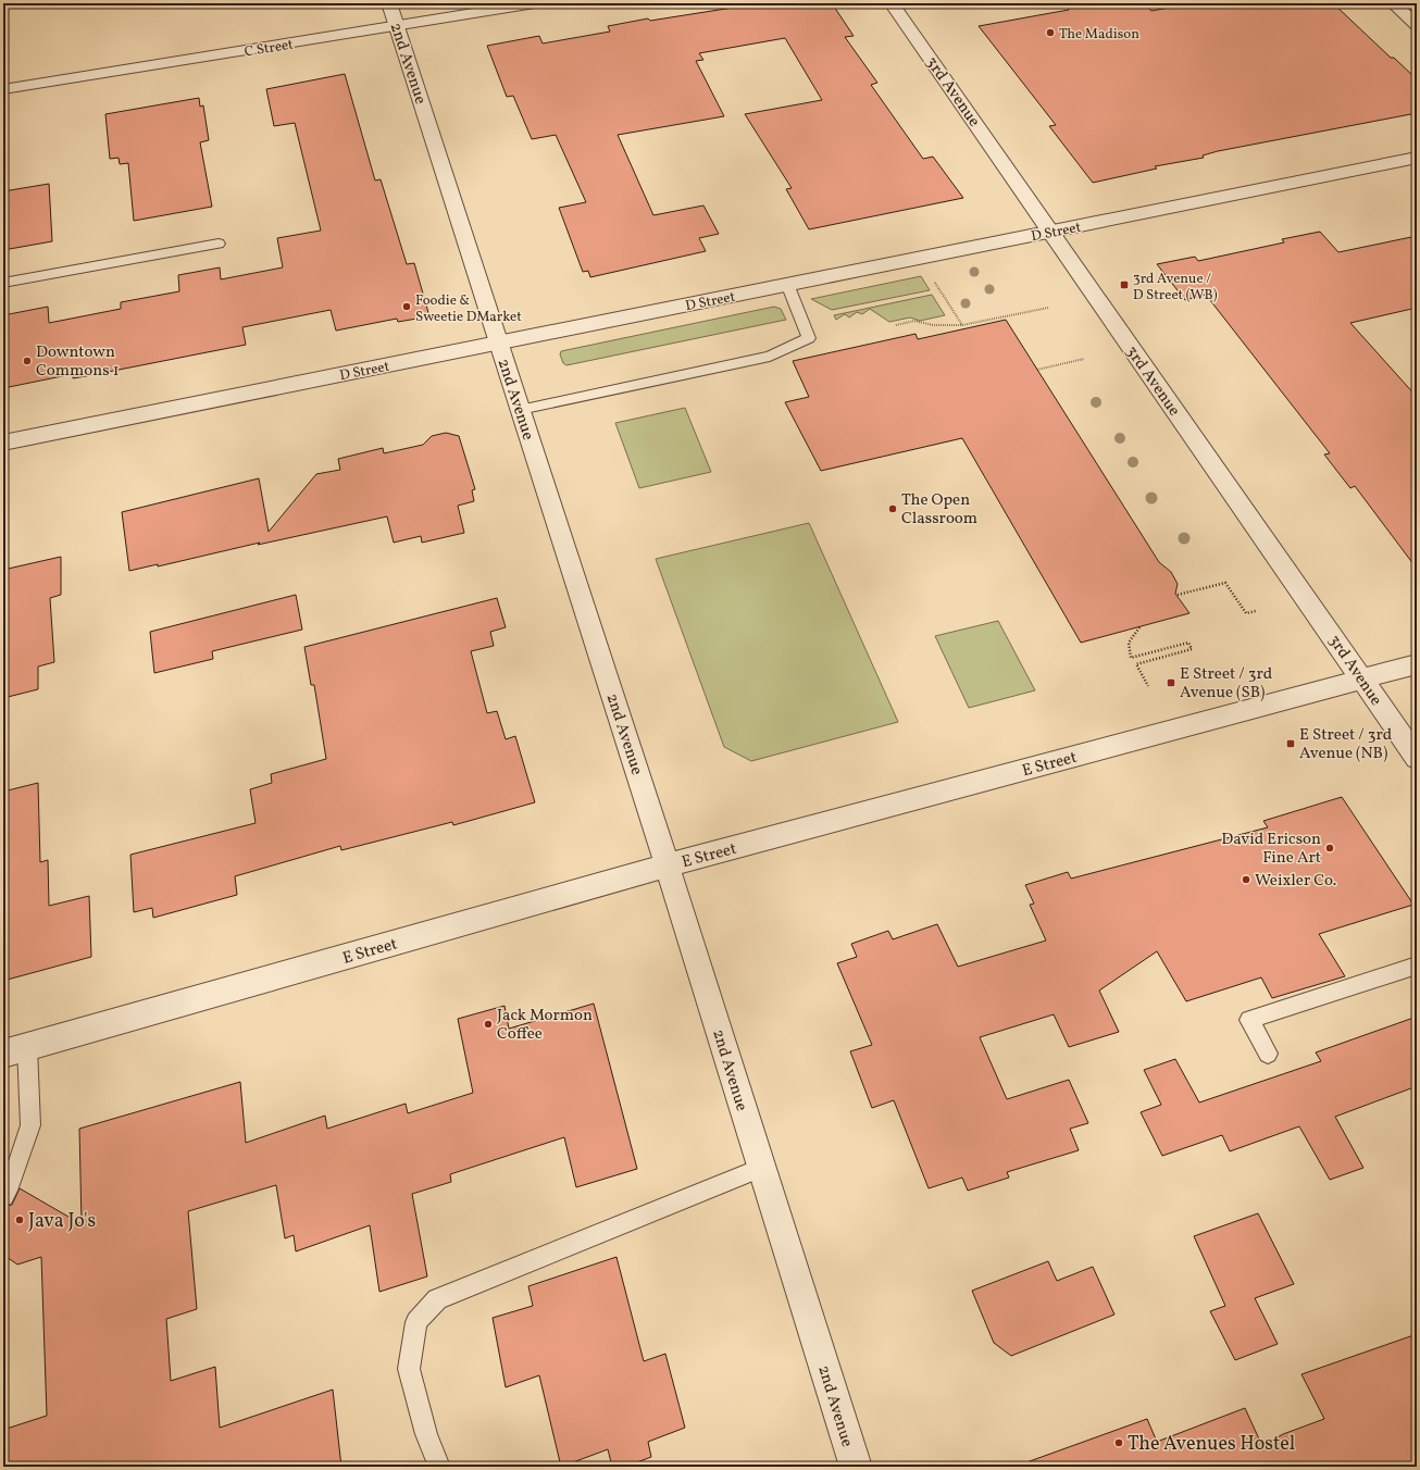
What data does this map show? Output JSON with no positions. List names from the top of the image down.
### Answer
{
  "streets": {
    "street": [
      "C Street",
      "2nd Avenue",
      "3rd Avenue",
      "D Street",
      "E Street"
    ]
  },
  "crossings": [
    ["C Street", "2nd Avenue"],
    ["2nd Avenue", "D Street"],
    ["2nd Avenue", "E Street"],
    ["3rd Avenue", "D Street"],
    ["3rd Avenue", "E Street"]
  ],
  "places": {
    "other": [
      "The Madison",
      "Foodie & Sweetie DMarket",
      "Downtown Commons 1",
      "The Open Classroom",
      "David Ericson Fine Art",
      "Weixler Co.",
      "Jack Mormon Coffee",
      "Java Jo's",
      "The Avenues Hostel"
    ],
    "transit": ["3rd Avenue / D Street (WB)", "E Street / 3rd Avenue (SB)", "E Street / 3rd Avenue (NB)"]
  }
}
